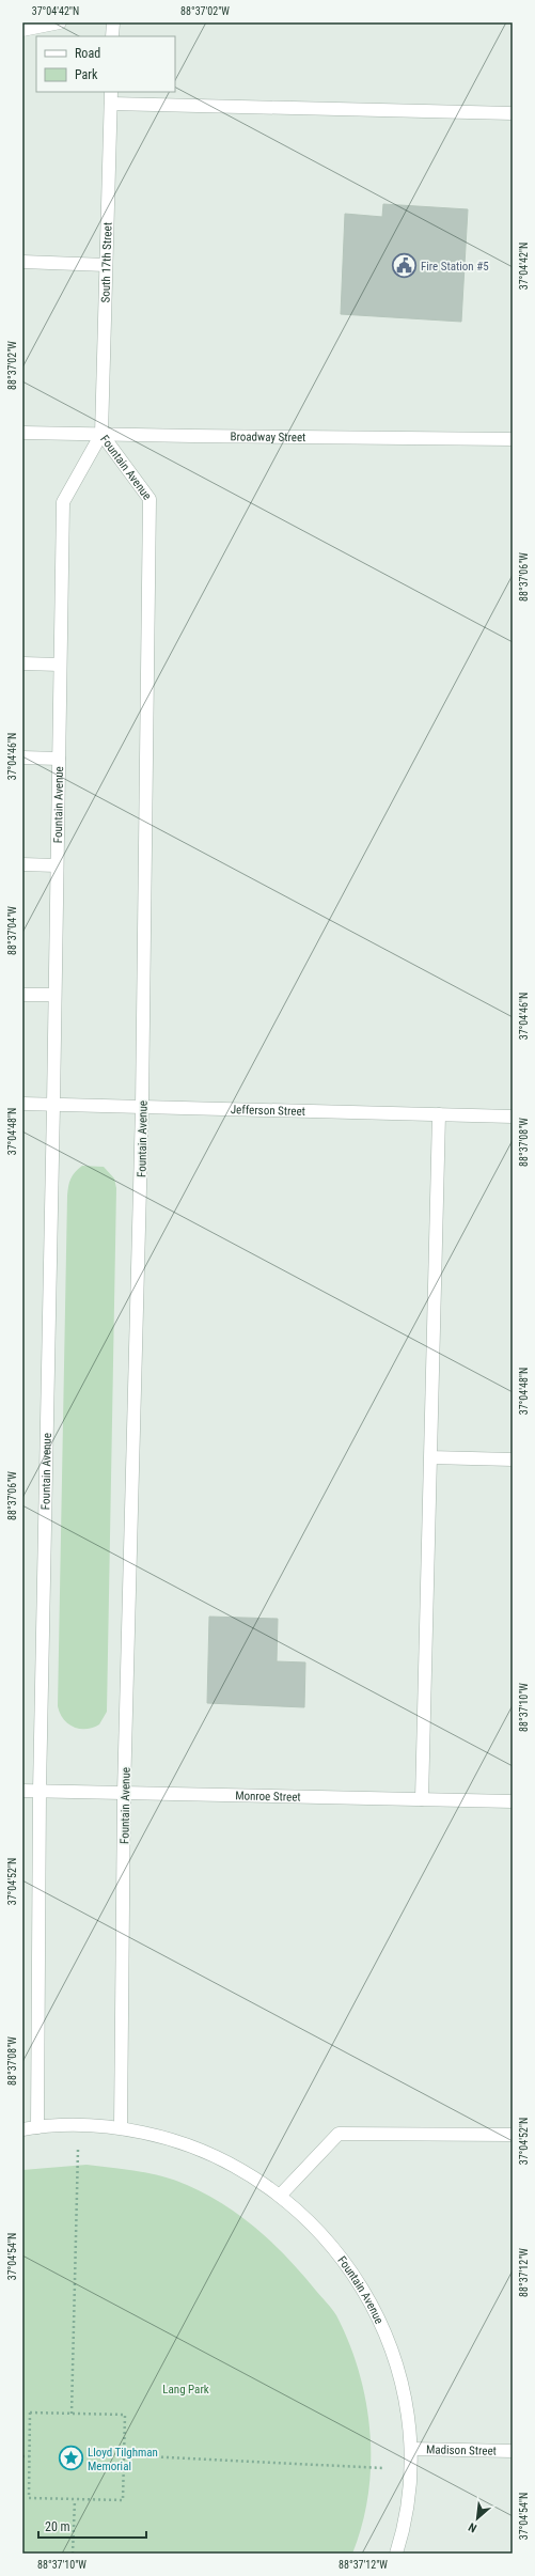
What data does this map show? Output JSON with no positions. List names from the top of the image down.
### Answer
{
  "streets": {
    "street": [
      "South 17th Street",
      "Broadway Street",
      "Fountain Avenue",
      "Jefferson Street",
      "Monroe Street",
      "Madison Street"
    ]
  },
  "crossings": [
    ["South 17th Street", "Broadway Street"],
    ["South 17th Street", "Fountain Avenue"],
    ["Broadway Street", "Fountain Avenue"],
    ["Fountain Avenue", "Jefferson Street"],
    ["Fountain Avenue", "Monroe Street"],
    ["Fountain Avenue", "Madison Street"]
  ],
  "parks": ["Lang Park"],
  "places": {
    "public building": ["Fire Station #5"],
    "place": ["Lloyd Tilghman Memorial"]
  },
  "legend": ["Road", "Park"],
  "scale_bar": "20 m",
  "north": "bottom left",
  "coordinates": [
    "37°04'42\"N",
    "88°37'02\"W",
    "88°37'06\"W",
    "37°04'46\"N",
    "88°37'04\"W",
    "37°04'48\"N",
    "88°37'08\"W",
    "88°37'10\"W",
    "37°04'52\"N",
    "37°04'54\"N",
    "88°37'12\"W"
  ]
}
